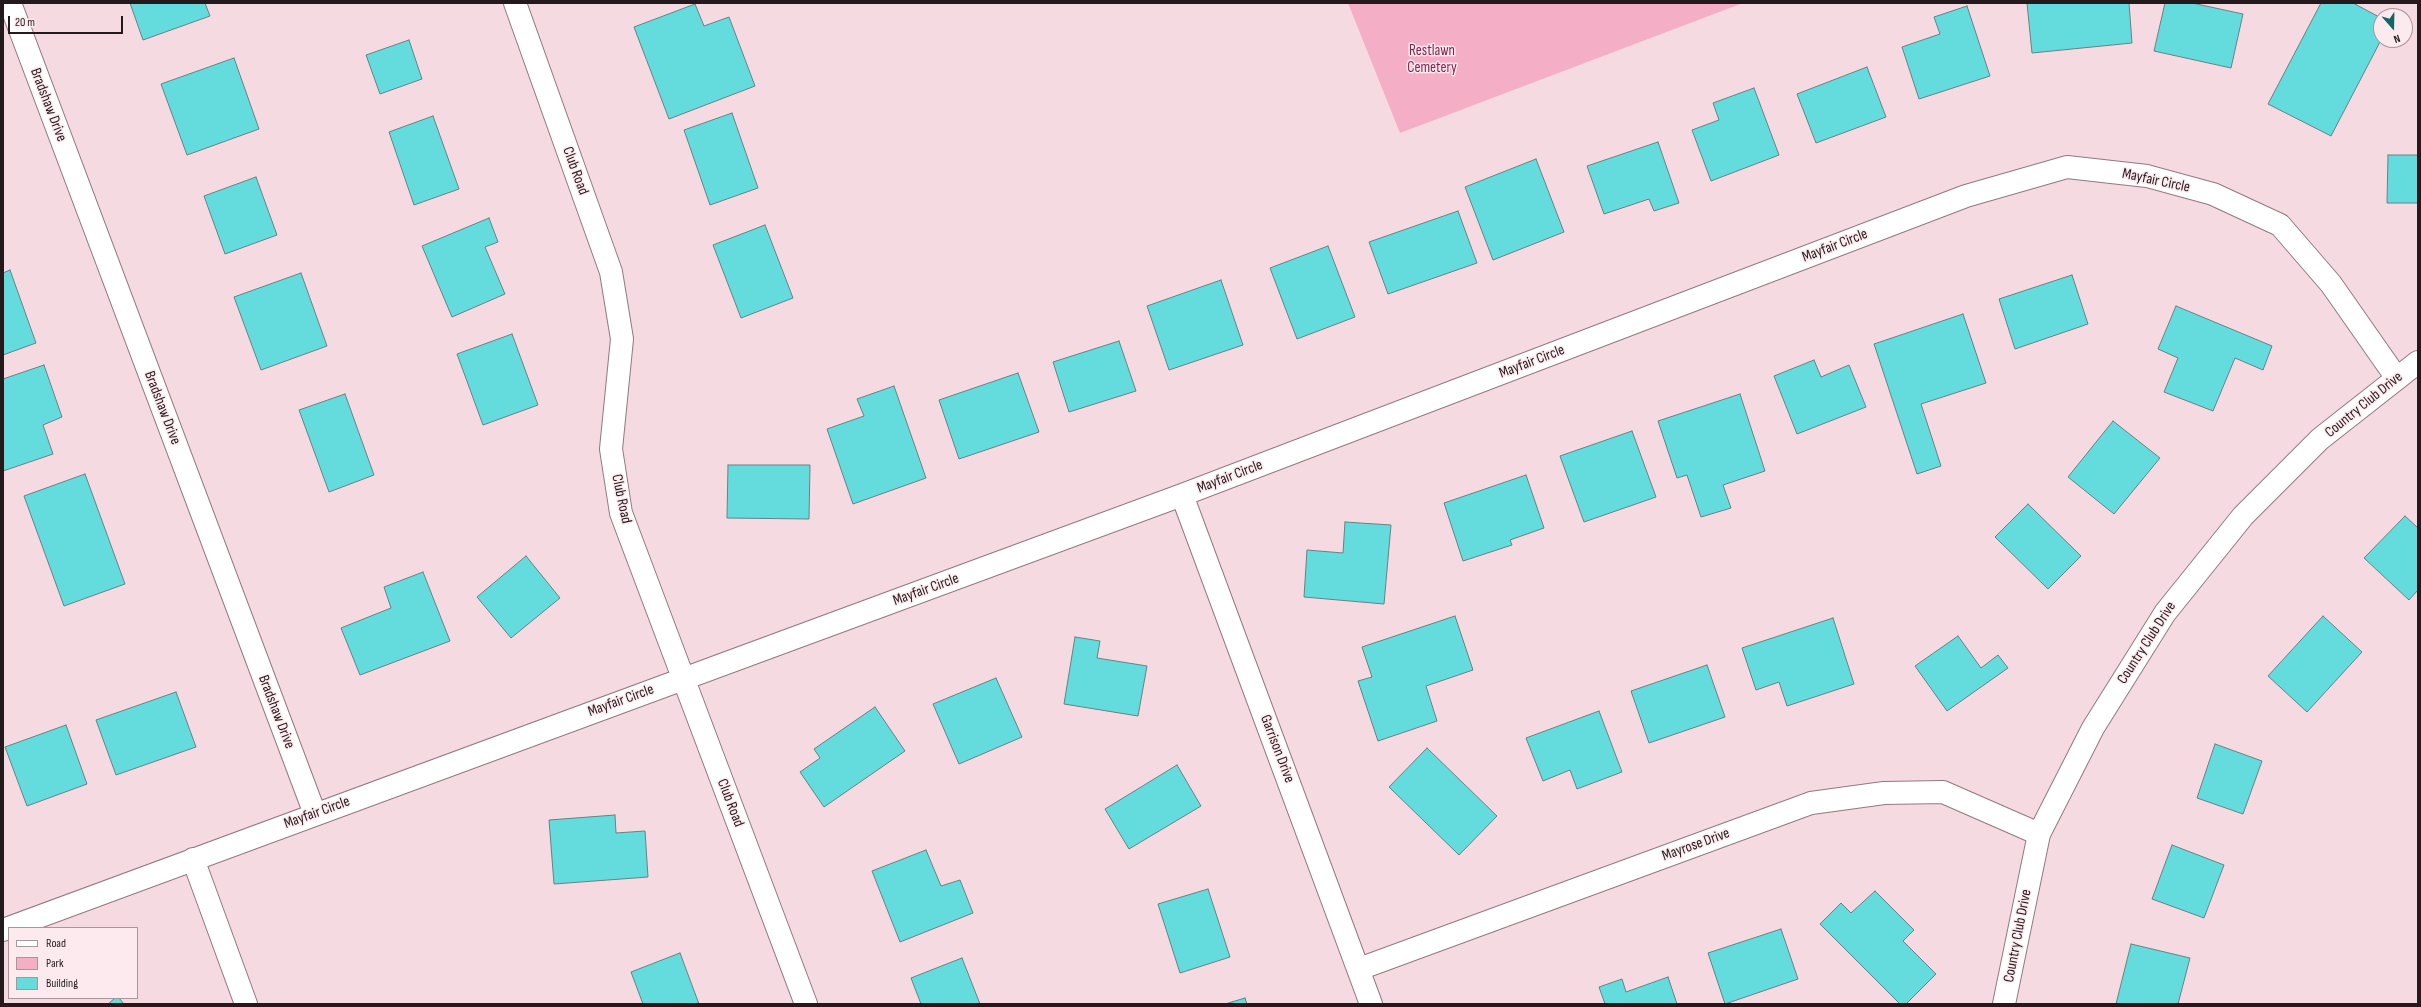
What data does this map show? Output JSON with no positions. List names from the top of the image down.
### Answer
{
  "streets": {
    "street": [
      "Bradshaw Drive",
      "Club Road",
      "Mayfair Circle",
      "Country Club Drive",
      "Garrison Drive",
      "Mayrose Drive"
    ]
  },
  "crossings": [
    ["Bradshaw Drive", "Mayfair Circle"],
    ["Club Road", "Mayfair Circle"],
    ["Mayfair Circle", "Country Club Drive"],
    ["Mayfair Circle", "Garrison Drive"],
    ["Country Club Drive", "Mayrose Drive"],
    ["Garrison Drive", "Mayrose Drive"]
  ],
  "parks": ["Restlawn Cemetery"],
  "legend": ["Road", "Park", "Building"],
  "scale_bar": "20 m",
  "north": "bottom"
}
